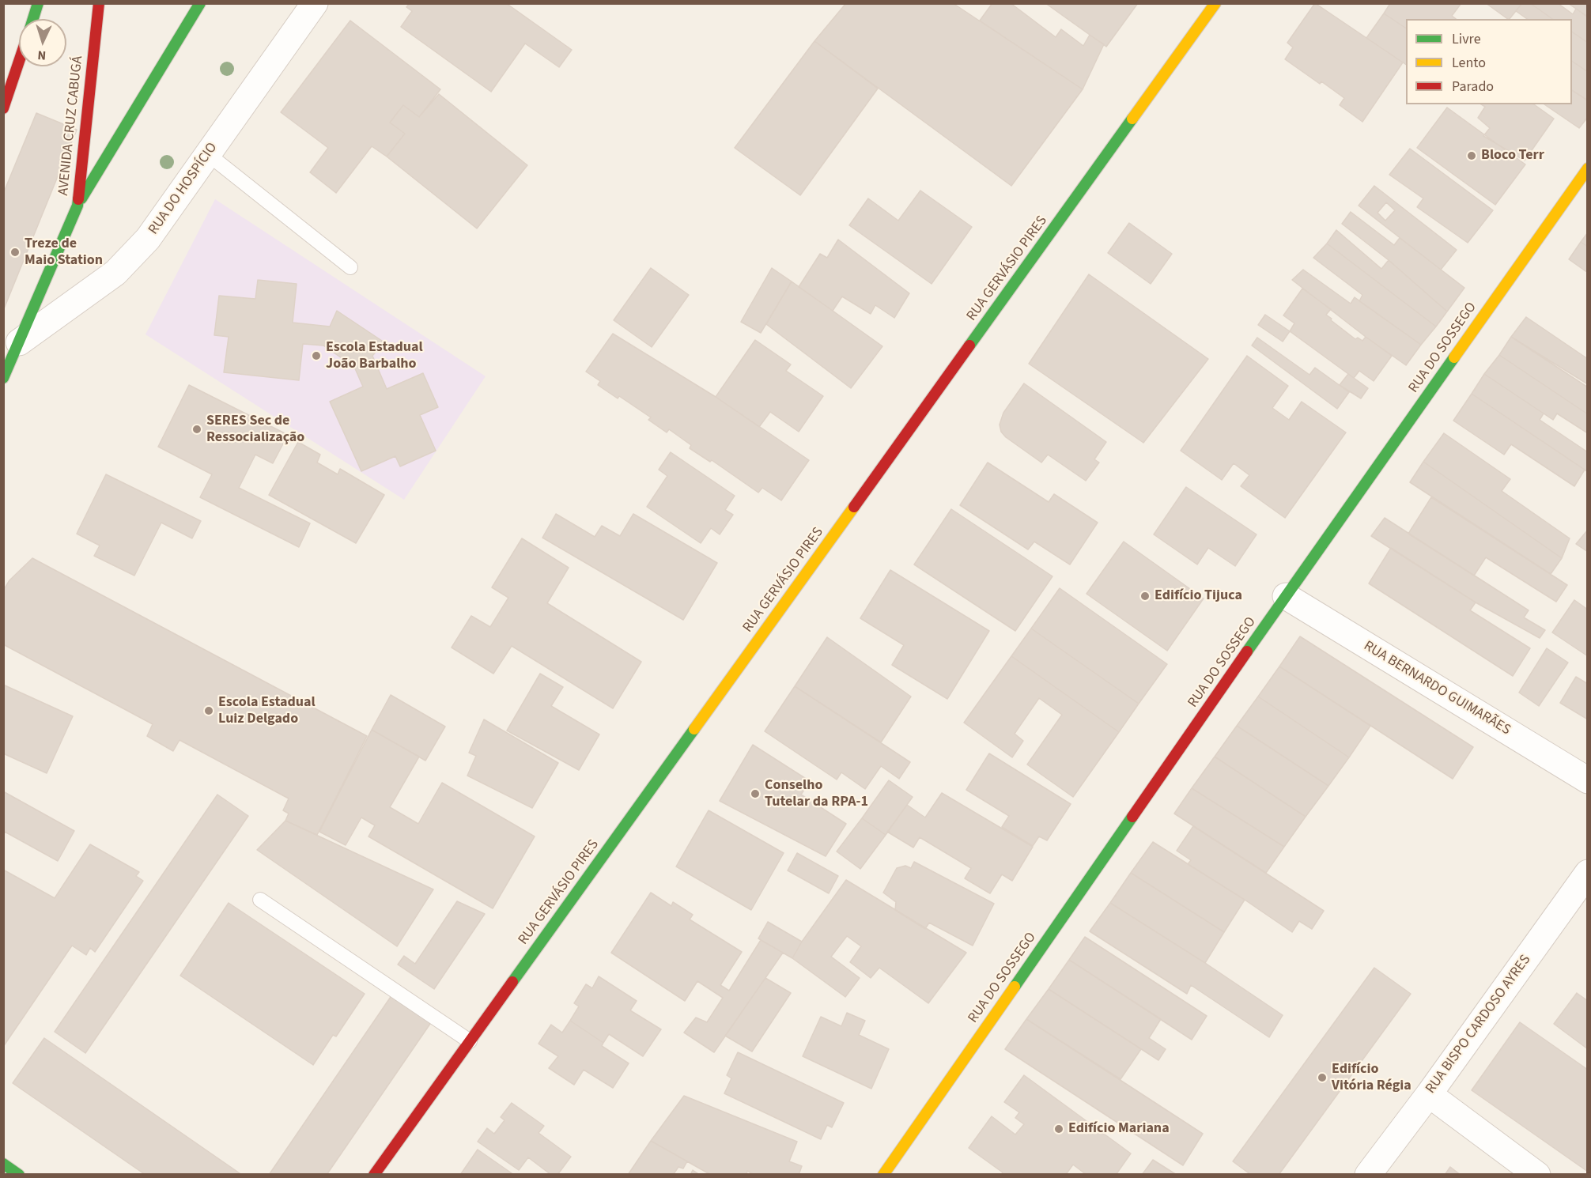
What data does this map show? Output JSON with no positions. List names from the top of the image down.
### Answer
{
  "streets": {
    "street": [
      "AVENIDA CRUZ CABUGÁ",
      "RUA DO HOSPÍCIO",
      "RUA GERVÁSIO PIRES",
      "RUA DO SOSSEGO",
      "RUA BERNARDO GUIMARÃES",
      "RUA BISPO CARDOSO AYRES"
    ]
  },
  "crossings": [
    ["AVENIDA CRUZ CABUGÁ", "RUA DO HOSPÍCIO"],
    ["RUA DO SOSSEGO", "RUA BERNARDO GUIMARÃES"]
  ],
  "places": [
    "Bloco Terr",
    "Treze de Maio Station",
    "Escola Estadual João Barbalho",
    "SERES Sec de Ressocialização",
    "Edifício Tijuca",
    "Escola Estadual Luiz Delgado",
    "Conselho Tutelar da RPA-1",
    "Edifício Vitória Régia",
    "Edifício Mariana"
  ],
  "legend": ["Livre", "Lento", "Parado"],
  "north": "bottom"
}
